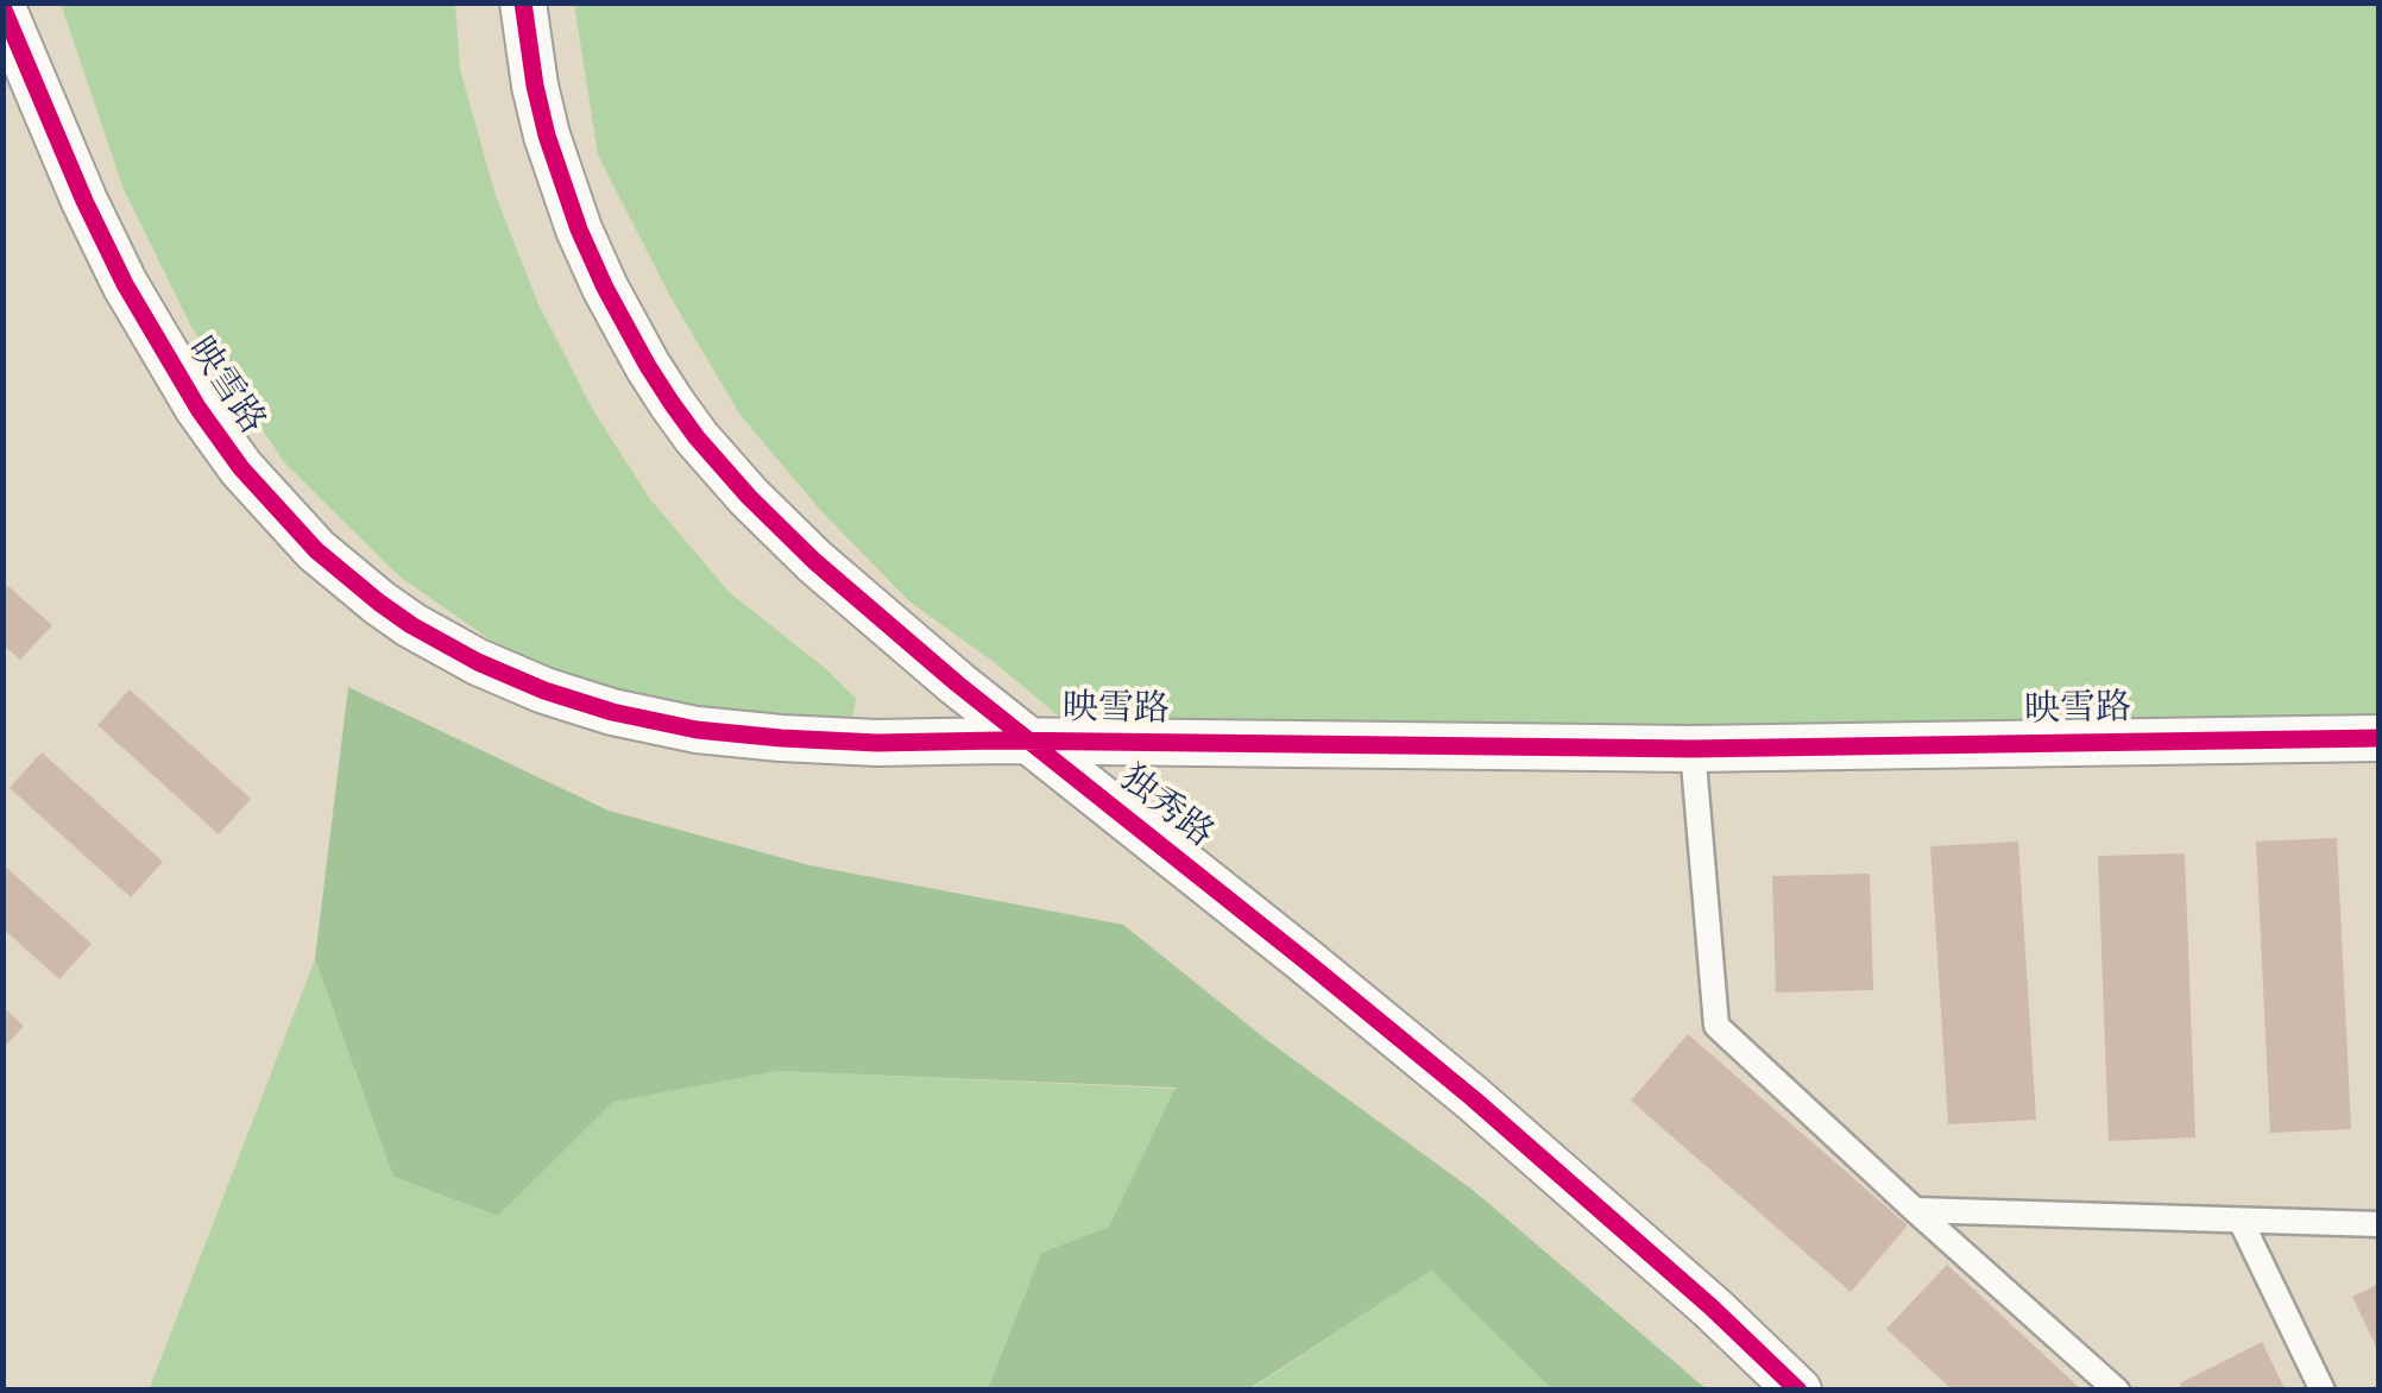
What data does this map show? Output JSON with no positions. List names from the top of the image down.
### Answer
{
  "streets": {
    "street": ["映雪路", "独秀路"]
  },
  "crossings": [
    ["映雪路", "独秀路"]
  ]
}
